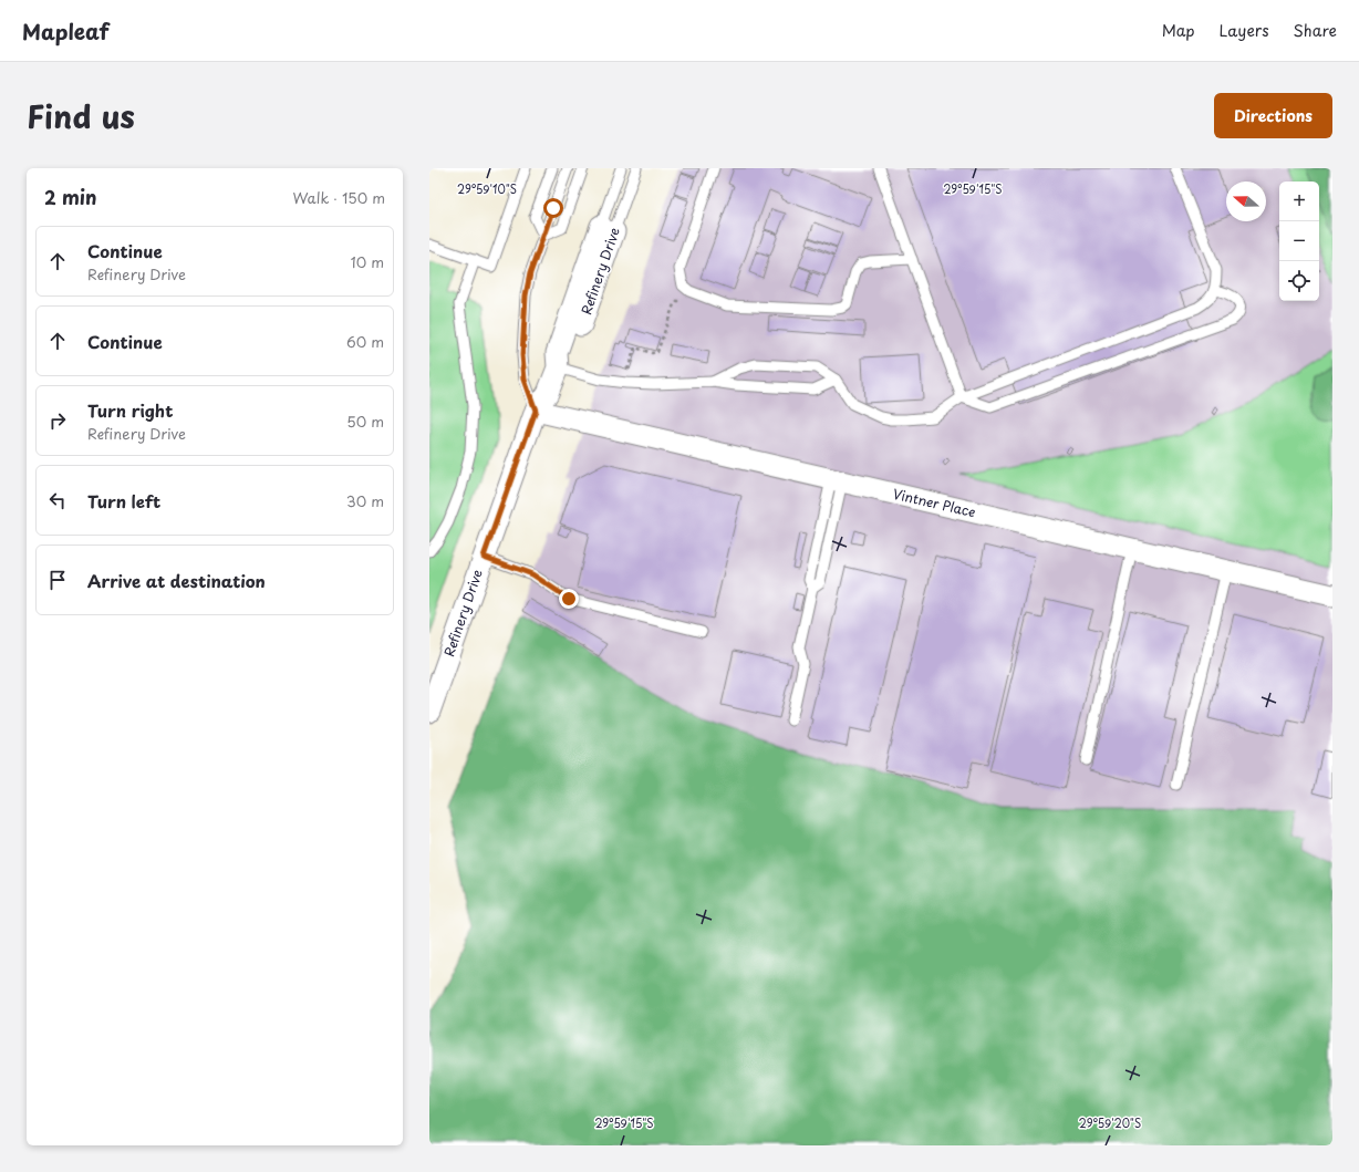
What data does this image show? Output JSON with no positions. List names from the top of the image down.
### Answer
{
  "streets": {
    "street": ["Refinery Drive", "Vintner Place"]
  },
  "crossings": [
    ["Refinery Drive", "Vintner Place"]
  ],
  "north": "left",
  "page": {
    "header": "Mapleaf",
    "nav": ["Map", "Layers", "Share"],
    "title": "Find us",
    "buttons": "Directions",
    "heading": ["2 min", "Walk · 150 m"],
    "map_buttons": ["+", "−"],
    "list": [
      ["Continue", "Refinery Drive", "10 m"],
      ["Continue", "60 m"],
      ["Turn right", "Refinery Drive", "50 m"],
      ["Turn left", "30 m"],
      "Arrive at destination"
    ]
  },
  "coordinates": ["29°59'10\"S", "29°59'15\"S", "29°59'20\"S"]
}
